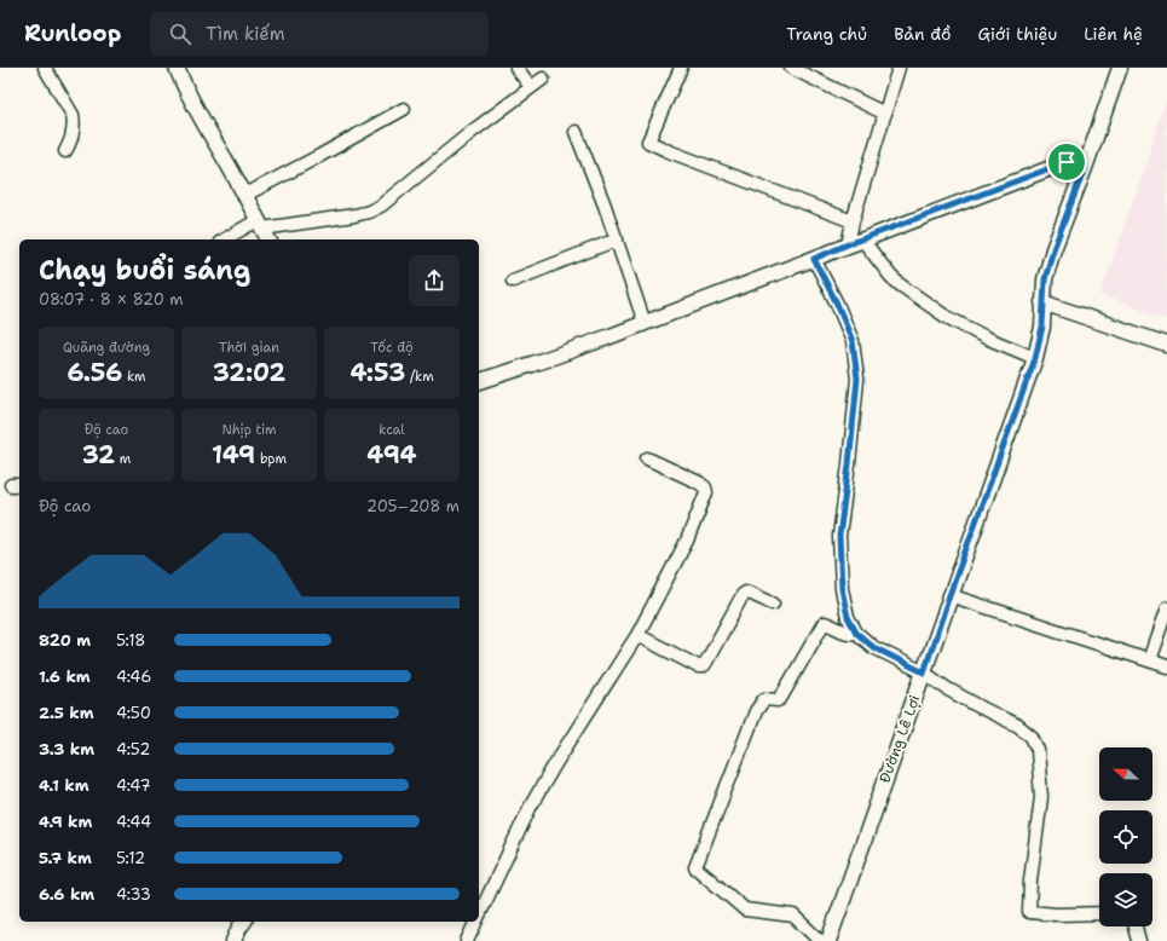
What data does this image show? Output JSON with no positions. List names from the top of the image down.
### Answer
{
  "streets": {
    "street": ["Đường Lê Lợi"]
  },
  "north": "left",
  "page": {
    "header": "Runloop",
    "search": "Tìm kiếm",
    "nav": [
      "Trang chủ",
      "Bản đồ",
      "Giới thiệu",
      "Liên hệ"
    ],
    "heading": ["Chạy buổi sáng", "08:07 · 8 × 820 m"],
    "stats": [
      ["Quãng đường", "6.56 km"],
      ["Thời gian", "32:02"],
      ["Tốc độ", "4:53 /km"],
      ["Độ cao", "32 m"],
      ["Nhịp tim", "149 bpm"],
      ["kcal", "494"]
    ],
    "chart": ["Độ cao", "205–208 m"],
    "list": [
      {
        "name": "820 m",
        "note": "5:18"
      },
      {
        "name": "1.6 km",
        "note": "4:46"
      },
      {
        "name": "2.5 km",
        "note": "4:50"
      },
      {
        "name": "3.3 km",
        "note": "4:52"
      },
      {
        "name": "4.1 km",
        "note": "4:47"
      },
      {
        "name": "4.9 km",
        "note": "4:44"
      },
      {
        "name": "5.7 km",
        "note": "5:12"
      },
      {
        "name": "6.6 km",
        "note": "4:33"
      }
    ]
  }
}
